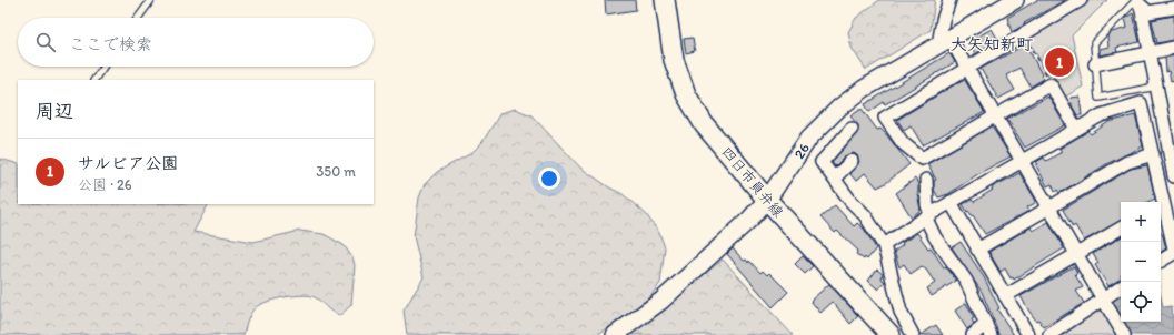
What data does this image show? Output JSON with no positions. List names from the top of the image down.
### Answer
{
  "streets": {
    "main road": ["四日市員弁線"],
    "street": ["26"]
  },
  "crossings": [
    ["26", "四日市員弁線"]
  ],
  "districts": ["大矢知新町"],
  "page": {
    "search": "ここで検索",
    "pins": "1",
    "heading": "周辺",
    "list": [
      {
        "mark": "1",
        "name": "サルビア公園",
        "note": "公園 · 26",
        "value": "350 m"
      }
    ],
    "map_buttons": ["+", "−"]
  }
}
